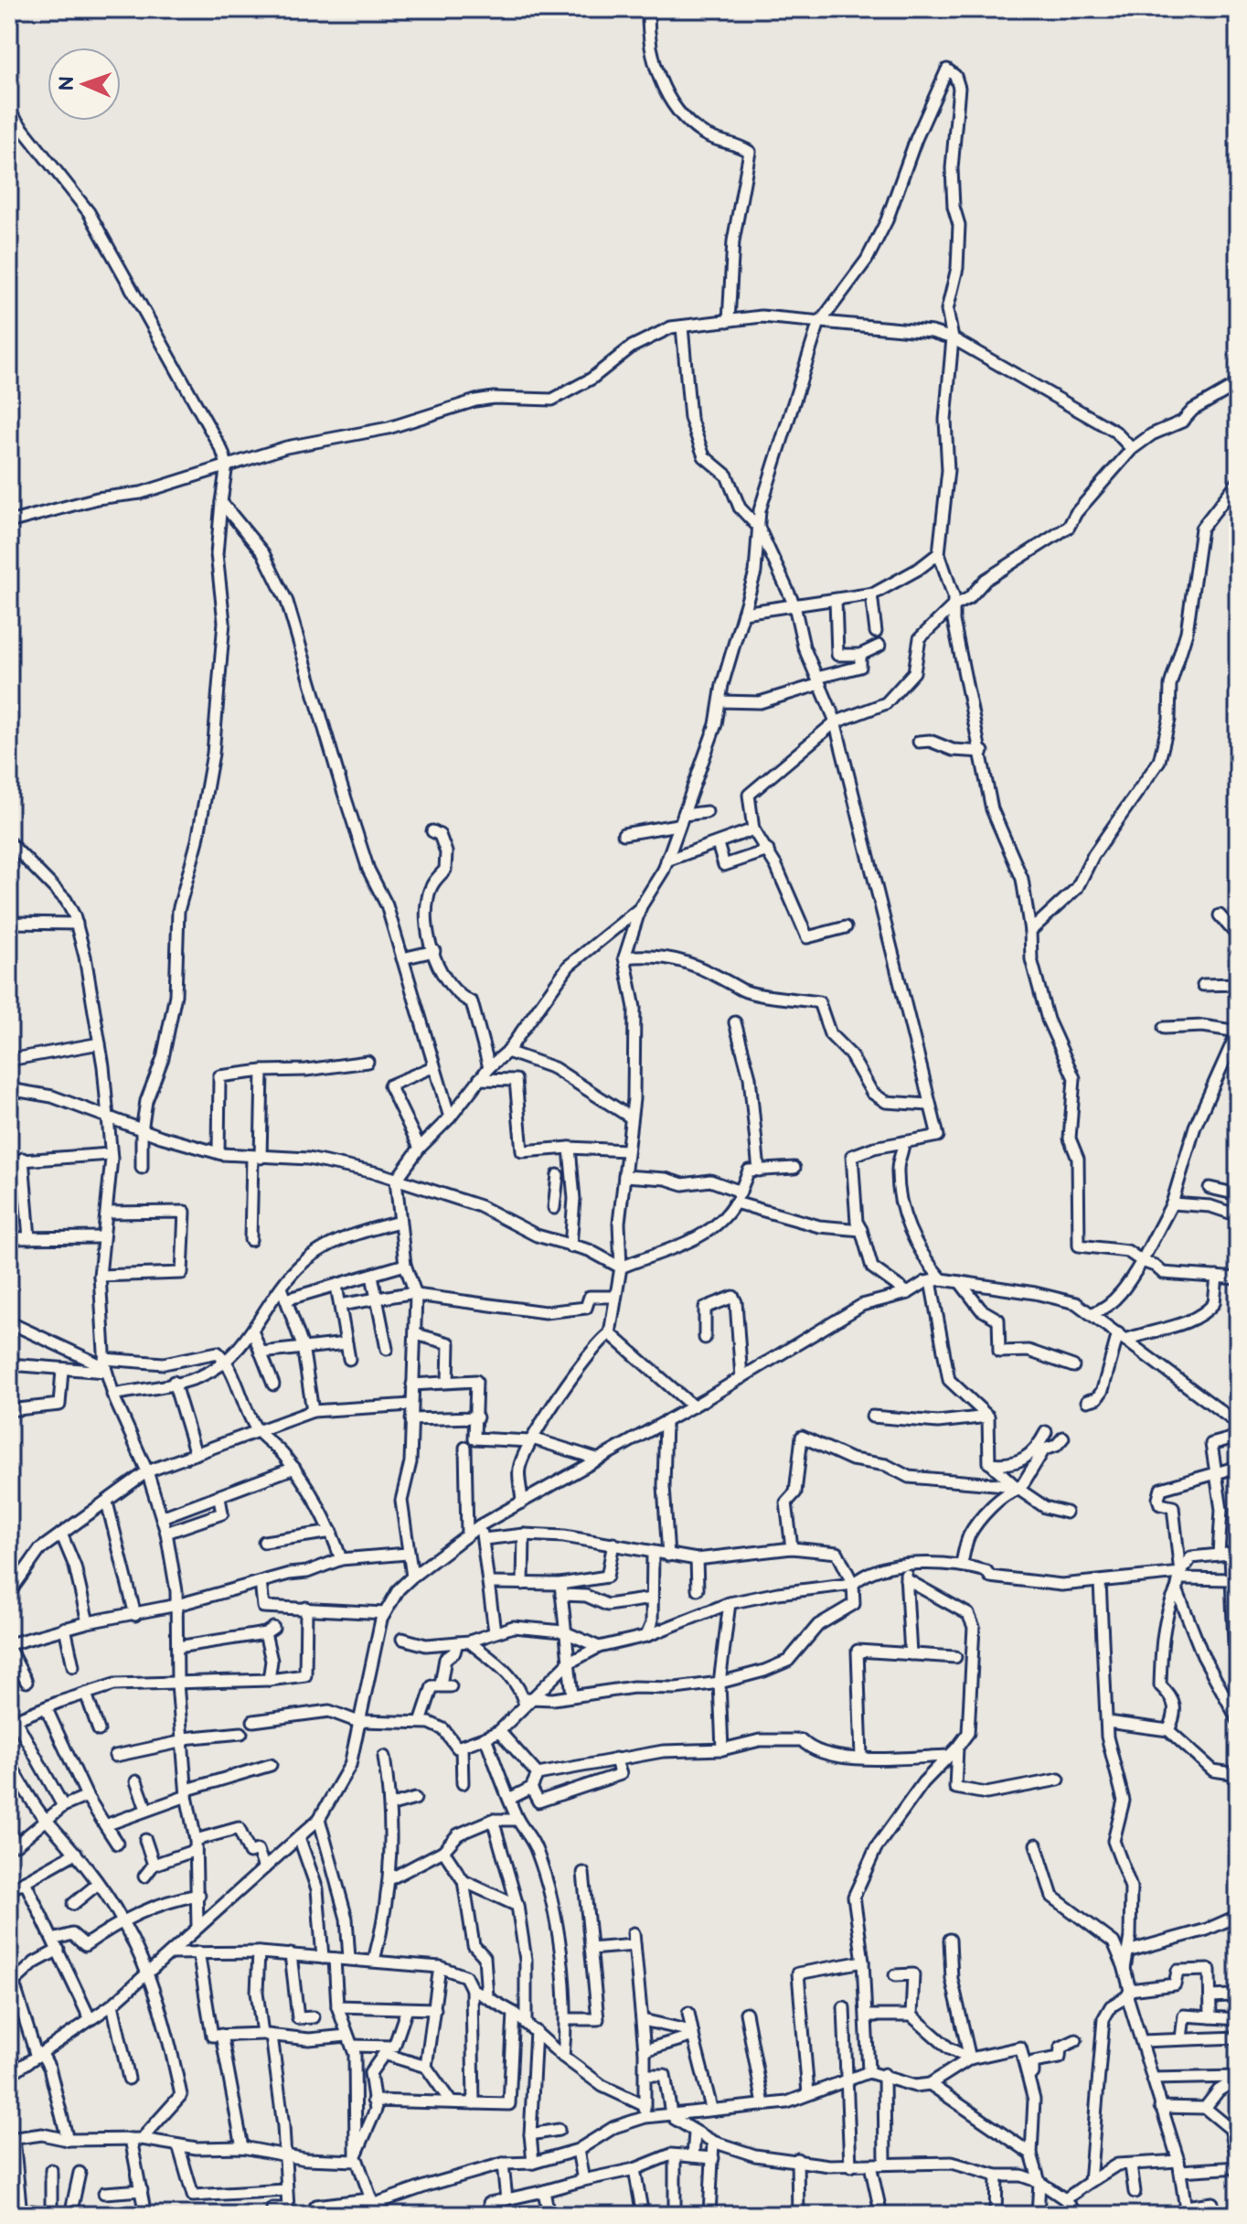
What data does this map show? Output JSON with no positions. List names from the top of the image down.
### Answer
{
  "north": "left"
}
